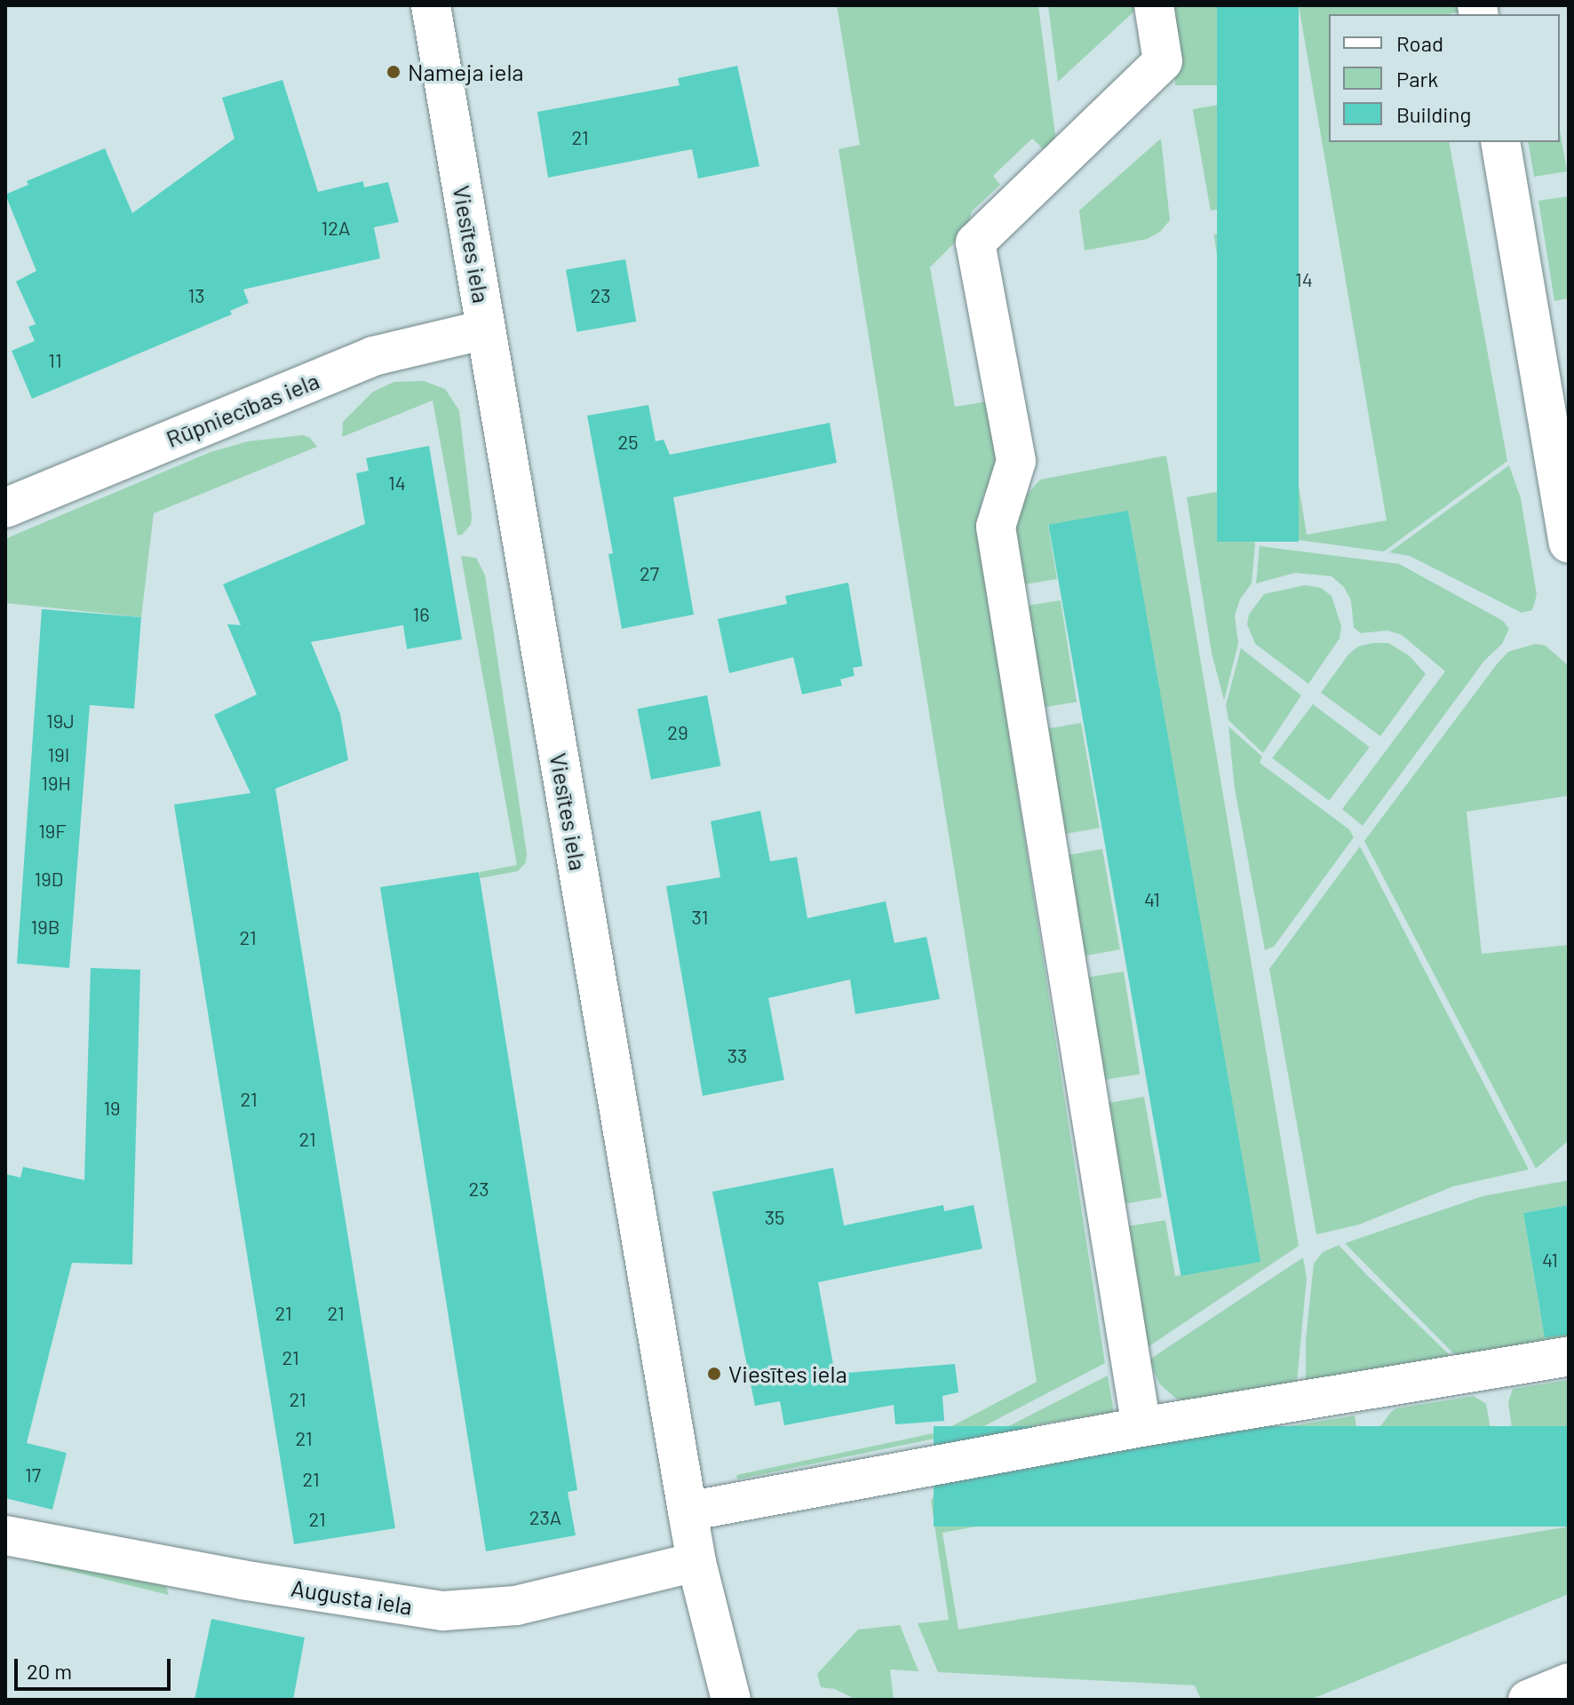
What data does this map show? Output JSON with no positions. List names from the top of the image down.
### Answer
{
  "streets": {
    "street": ["Viesītes iela", "Rūpniecības iela", "Augusta iela"]
  },
  "crossings": [
    ["Viesītes iela", "Rūpniecības iela"],
    ["Viesītes iela", "Augusta iela"]
  ],
  "places": ["Nameja iela", "Viesītes iela"],
  "house_numbers": [
    "21",
    "12A",
    "14",
    "13",
    "23",
    "11",
    "25",
    "14",
    "27",
    "16",
    "19J",
    "29",
    "19I",
    "19H",
    "19F",
    "19D",
    "41",
    "31",
    "19B",
    "21",
    "33",
    "21",
    "19",
    "21",
    "23",
    "35",
    "41",
    "21",
    "21",
    "21",
    "21",
    "21",
    "17",
    "21",
    "23A",
    "21"
  ],
  "legend": ["Road", "Park", "Building"],
  "scale_bar": "20 m"
}
